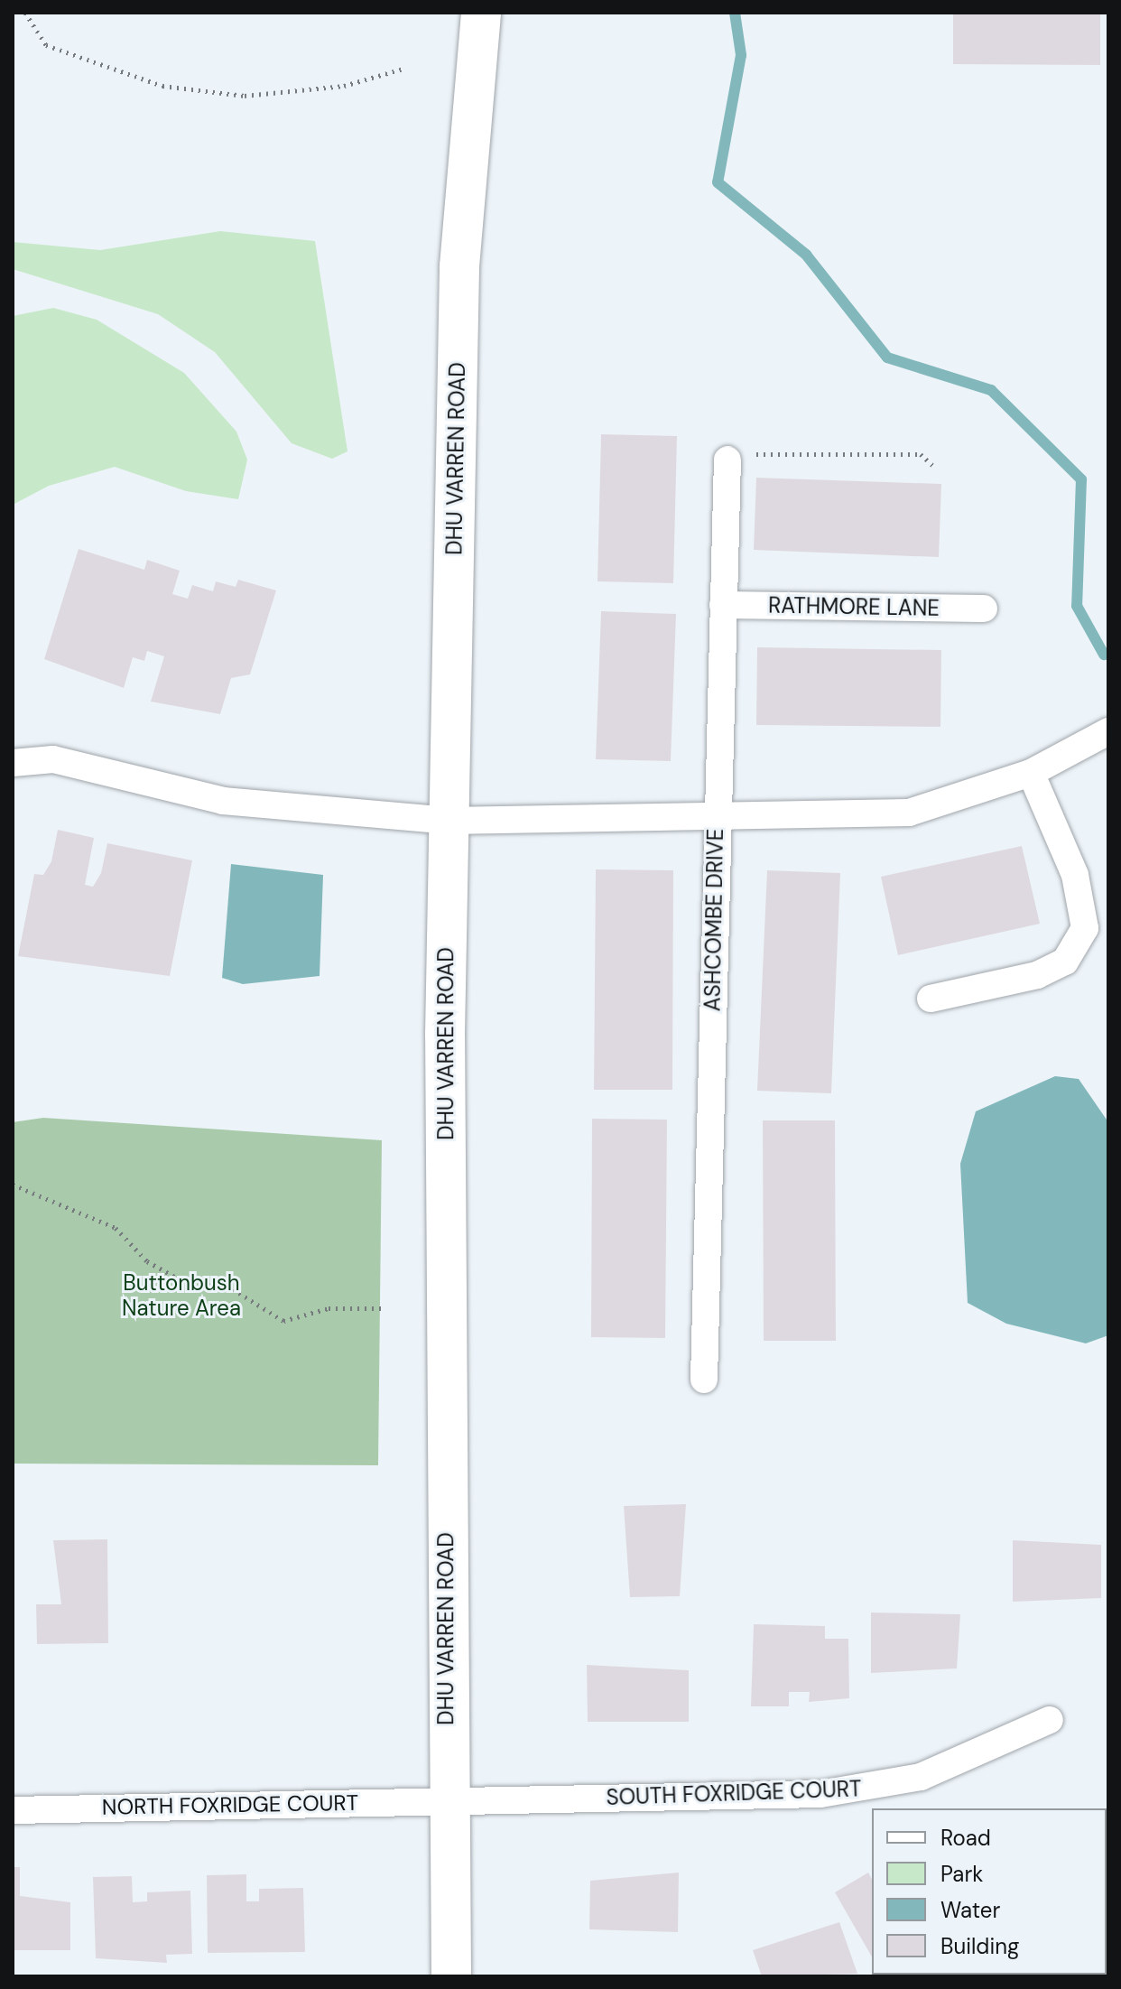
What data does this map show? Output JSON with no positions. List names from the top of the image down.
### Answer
{
  "streets": {
    "main road": ["DHU VARREN ROAD"],
    "street": [
      "RATHMORE LANE",
      "ASHCOMBE DRIVE",
      "SOUTH FOXRIDGE COURT",
      "NORTH FOXRIDGE COURT"
    ]
  },
  "crossings": [
    ["DHU VARREN ROAD", "SOUTH FOXRIDGE COURT"],
    ["DHU VARREN ROAD", "NORTH FOXRIDGE COURT"],
    ["RATHMORE LANE", "ASHCOMBE DRIVE"],
    ["SOUTH FOXRIDGE COURT", "NORTH FOXRIDGE COURT"]
  ],
  "parks": ["Buttonbush Nature Area"],
  "legend": [
    "Road",
    "Park",
    "Water",
    "Building"
  ]
}
